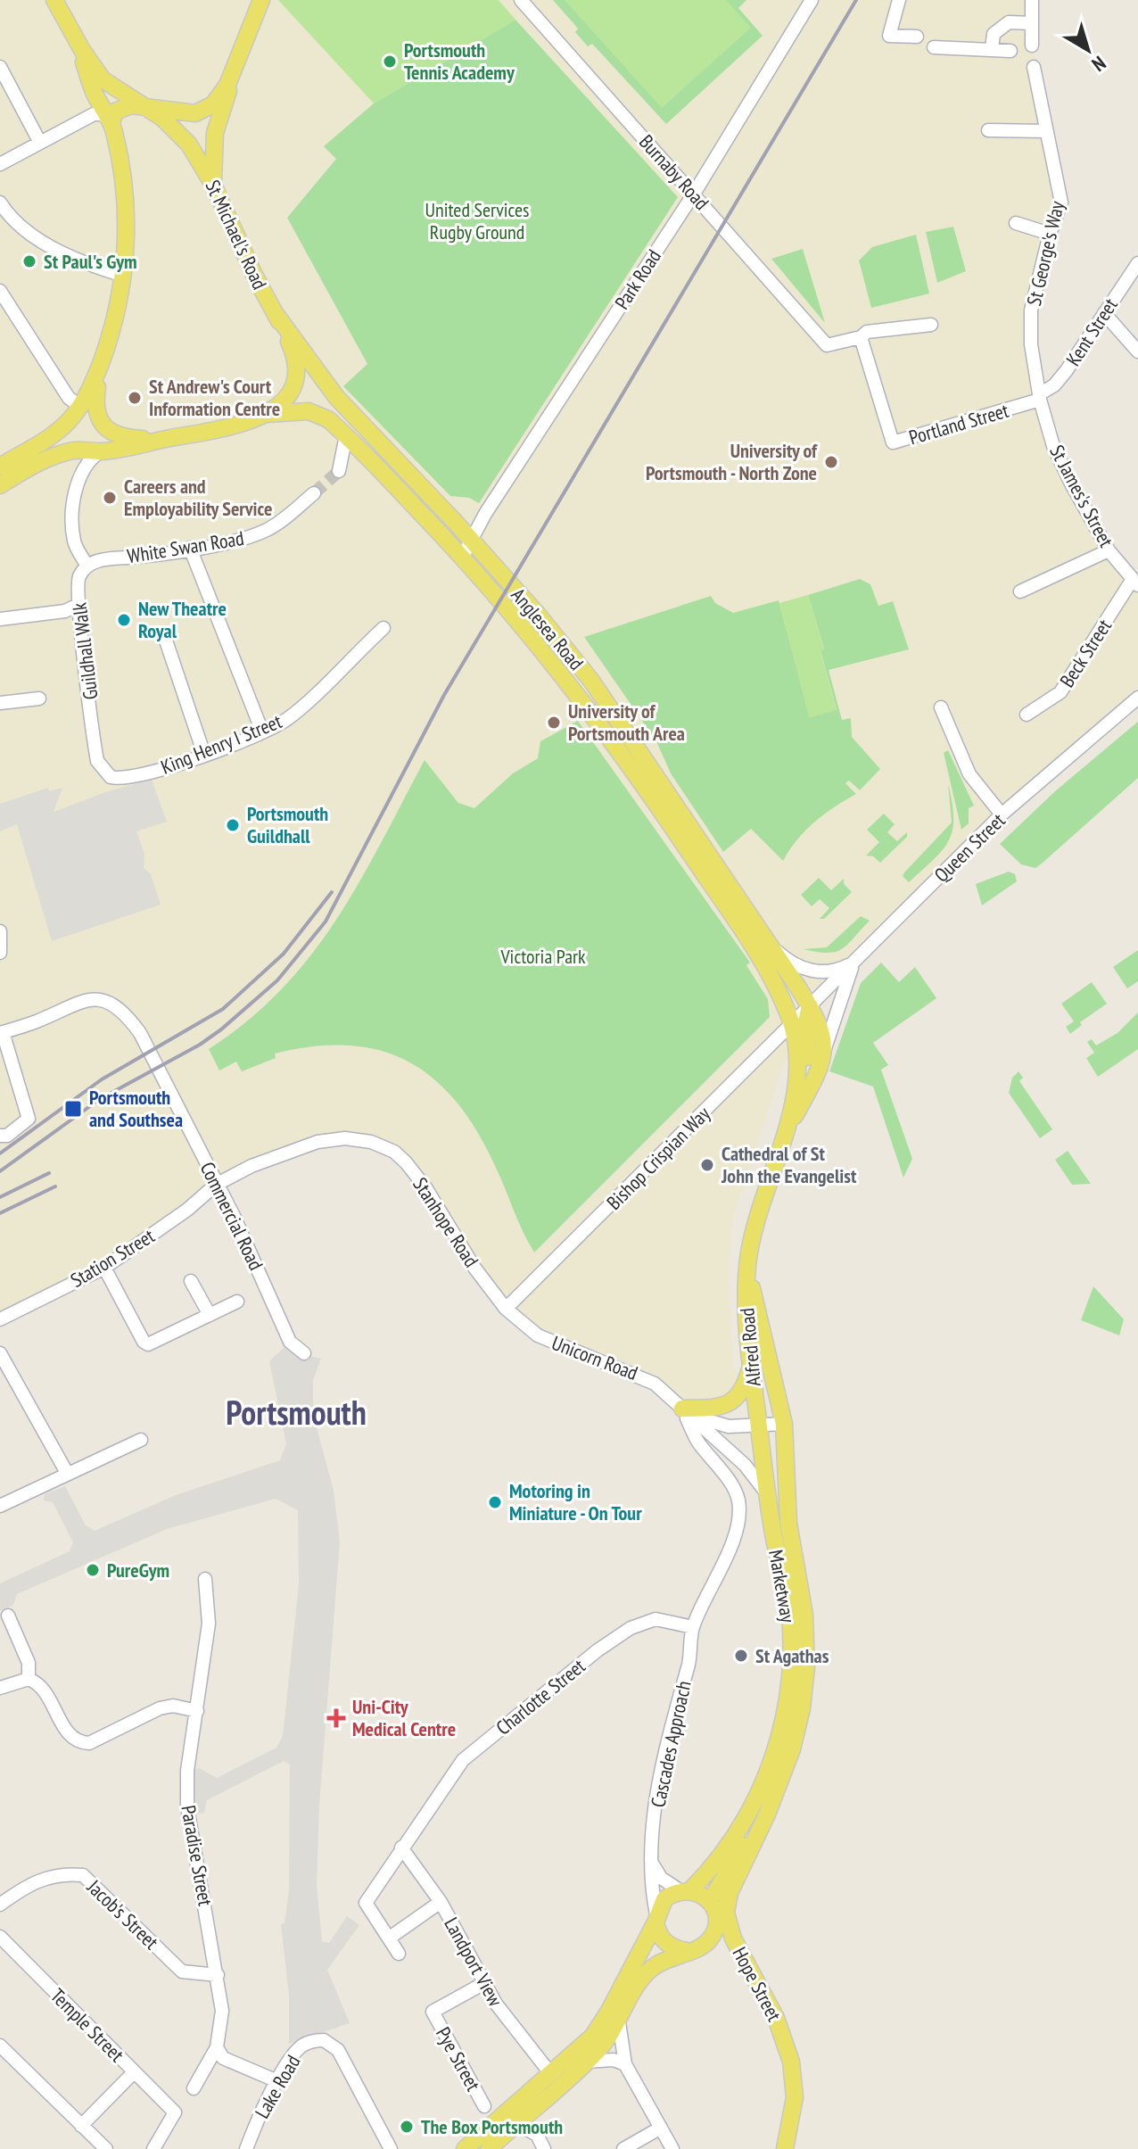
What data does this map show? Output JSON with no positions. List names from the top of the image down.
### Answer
{
  "streets": {
    "main road": [
      "St Michael's Road",
      "Anglesea Road",
      "Alfred Road",
      "Marketway",
      "Hope Street"
    ],
    "street": [
      "Burnaby Road",
      "St George's Way",
      "Park Road",
      "Kent Street",
      "Portland Street",
      "St James's Street",
      "White Swan Road",
      "Guildhall Walk",
      "Beck Street",
      "King Henry I Street",
      "Queen Street",
      "Bishop Crispian Way",
      "Commercial Road",
      "Stanhope Road",
      "Station Street",
      "Unicorn Road",
      "Charlotte Street",
      "Cascades Approach",
      "Paradise Street",
      "Jacob's Street",
      "Landport View",
      "Temple Street",
      "Pye Street",
      "Lake Road"
    ]
  },
  "crossings": [
    ["Burnaby Road", "Park Road"],
    ["Burnaby Road", "Portland Street"],
    ["St Michael's Road", "Anglesea Road"],
    ["St George's Way", "Kent Street"],
    ["St George's Way", "Portland Street"],
    ["St George's Way", "St James's Street"],
    ["Park Road", "Anglesea Road"],
    ["Kent Street", "Portland Street"],
    ["Kent Street", "St James's Street"],
    ["Portland Street", "St James's Street"],
    ["St James's Street", "Beck Street"],
    ["White Swan Road", "Guildhall Walk"],
    ["Anglesea Road", "Queen Street"],
    ["Anglesea Road", "Bishop Crispian Way"],
    ["Anglesea Road", "Alfred Road"],
    ["Guildhall Walk", "King Henry I Street"],
    ["Queen Street", "Bishop Crispian Way"],
    ["Bishop Crispian Way", "Stanhope Road"],
    ["Bishop Crispian Way", "Alfred Road"],
    ["Bishop Crispian Way", "Unicorn Road"],
    ["Commercial Road", "Stanhope Road"],
    ["Commercial Road", "Station Street"],
    ["Stanhope Road", "Station Street"],
    ["Stanhope Road", "Unicorn Road"],
    ["Alfred Road", "Unicorn Road"],
    ["Alfred Road", "Marketway"],
    ["Unicorn Road", "Marketway"],
    ["Marketway", "Cascades Approach"],
    ["Marketway", "Hope Street"],
    ["Charlotte Street", "Cascades Approach"],
    ["Charlotte Street", "Landport View"],
    ["Paradise Street", "Jacob's Street"],
    ["Landport View", "Pye Street"]
  ],
  "districts": ["Portsmouth"],
  "parks": ["United Services Rugby Ground", "Victoria Park"],
  "places": {
    "other": [
      "Portsmouth Tennis Academy",
      "St Paul's Gym",
      "St Andrew's Court Information Centre",
      "University of Portsmouth - North Zone",
      "Careers and Employability Service",
      "New Theatre Royal",
      "University of Portsmouth Area",
      "Portsmouth Guildhall",
      "Cathedral of St John the Evangelist",
      "Motoring in Miniature - On Tour",
      "PureGym",
      "St Agathas",
      "The Box Portsmouth"
    ],
    "transit": ["Portsmouth and Southsea"],
    "health": ["Uni-City Medical Centre"]
  },
  "north": "bottom right"
}
